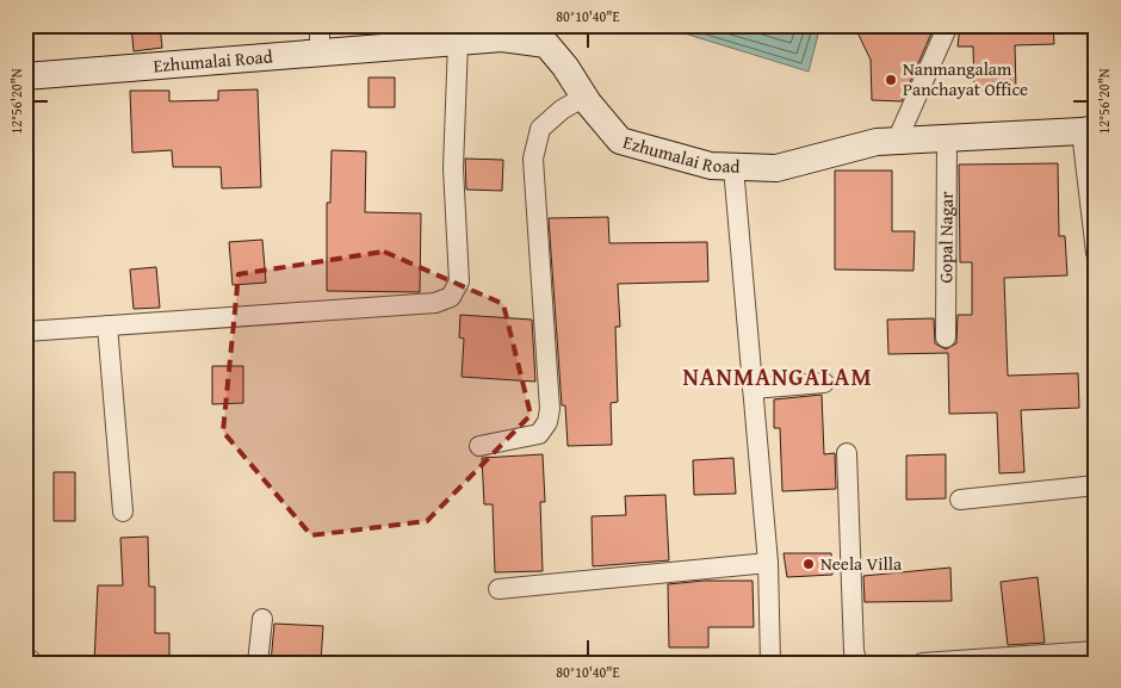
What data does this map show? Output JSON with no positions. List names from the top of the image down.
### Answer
{
  "streets": {
    "street": ["Ezhumalai Road", "Gopal Nagar"]
  },
  "crossings": [
    ["Ezhumalai Road", "Gopal Nagar"]
  ],
  "districts": ["NANMANGALAM"],
  "places": ["Nanmangalam Panchayat Office", "Neela Villa"],
  "coordinates": ["80°10'40\"E", "12°56'20\"N"]
}
